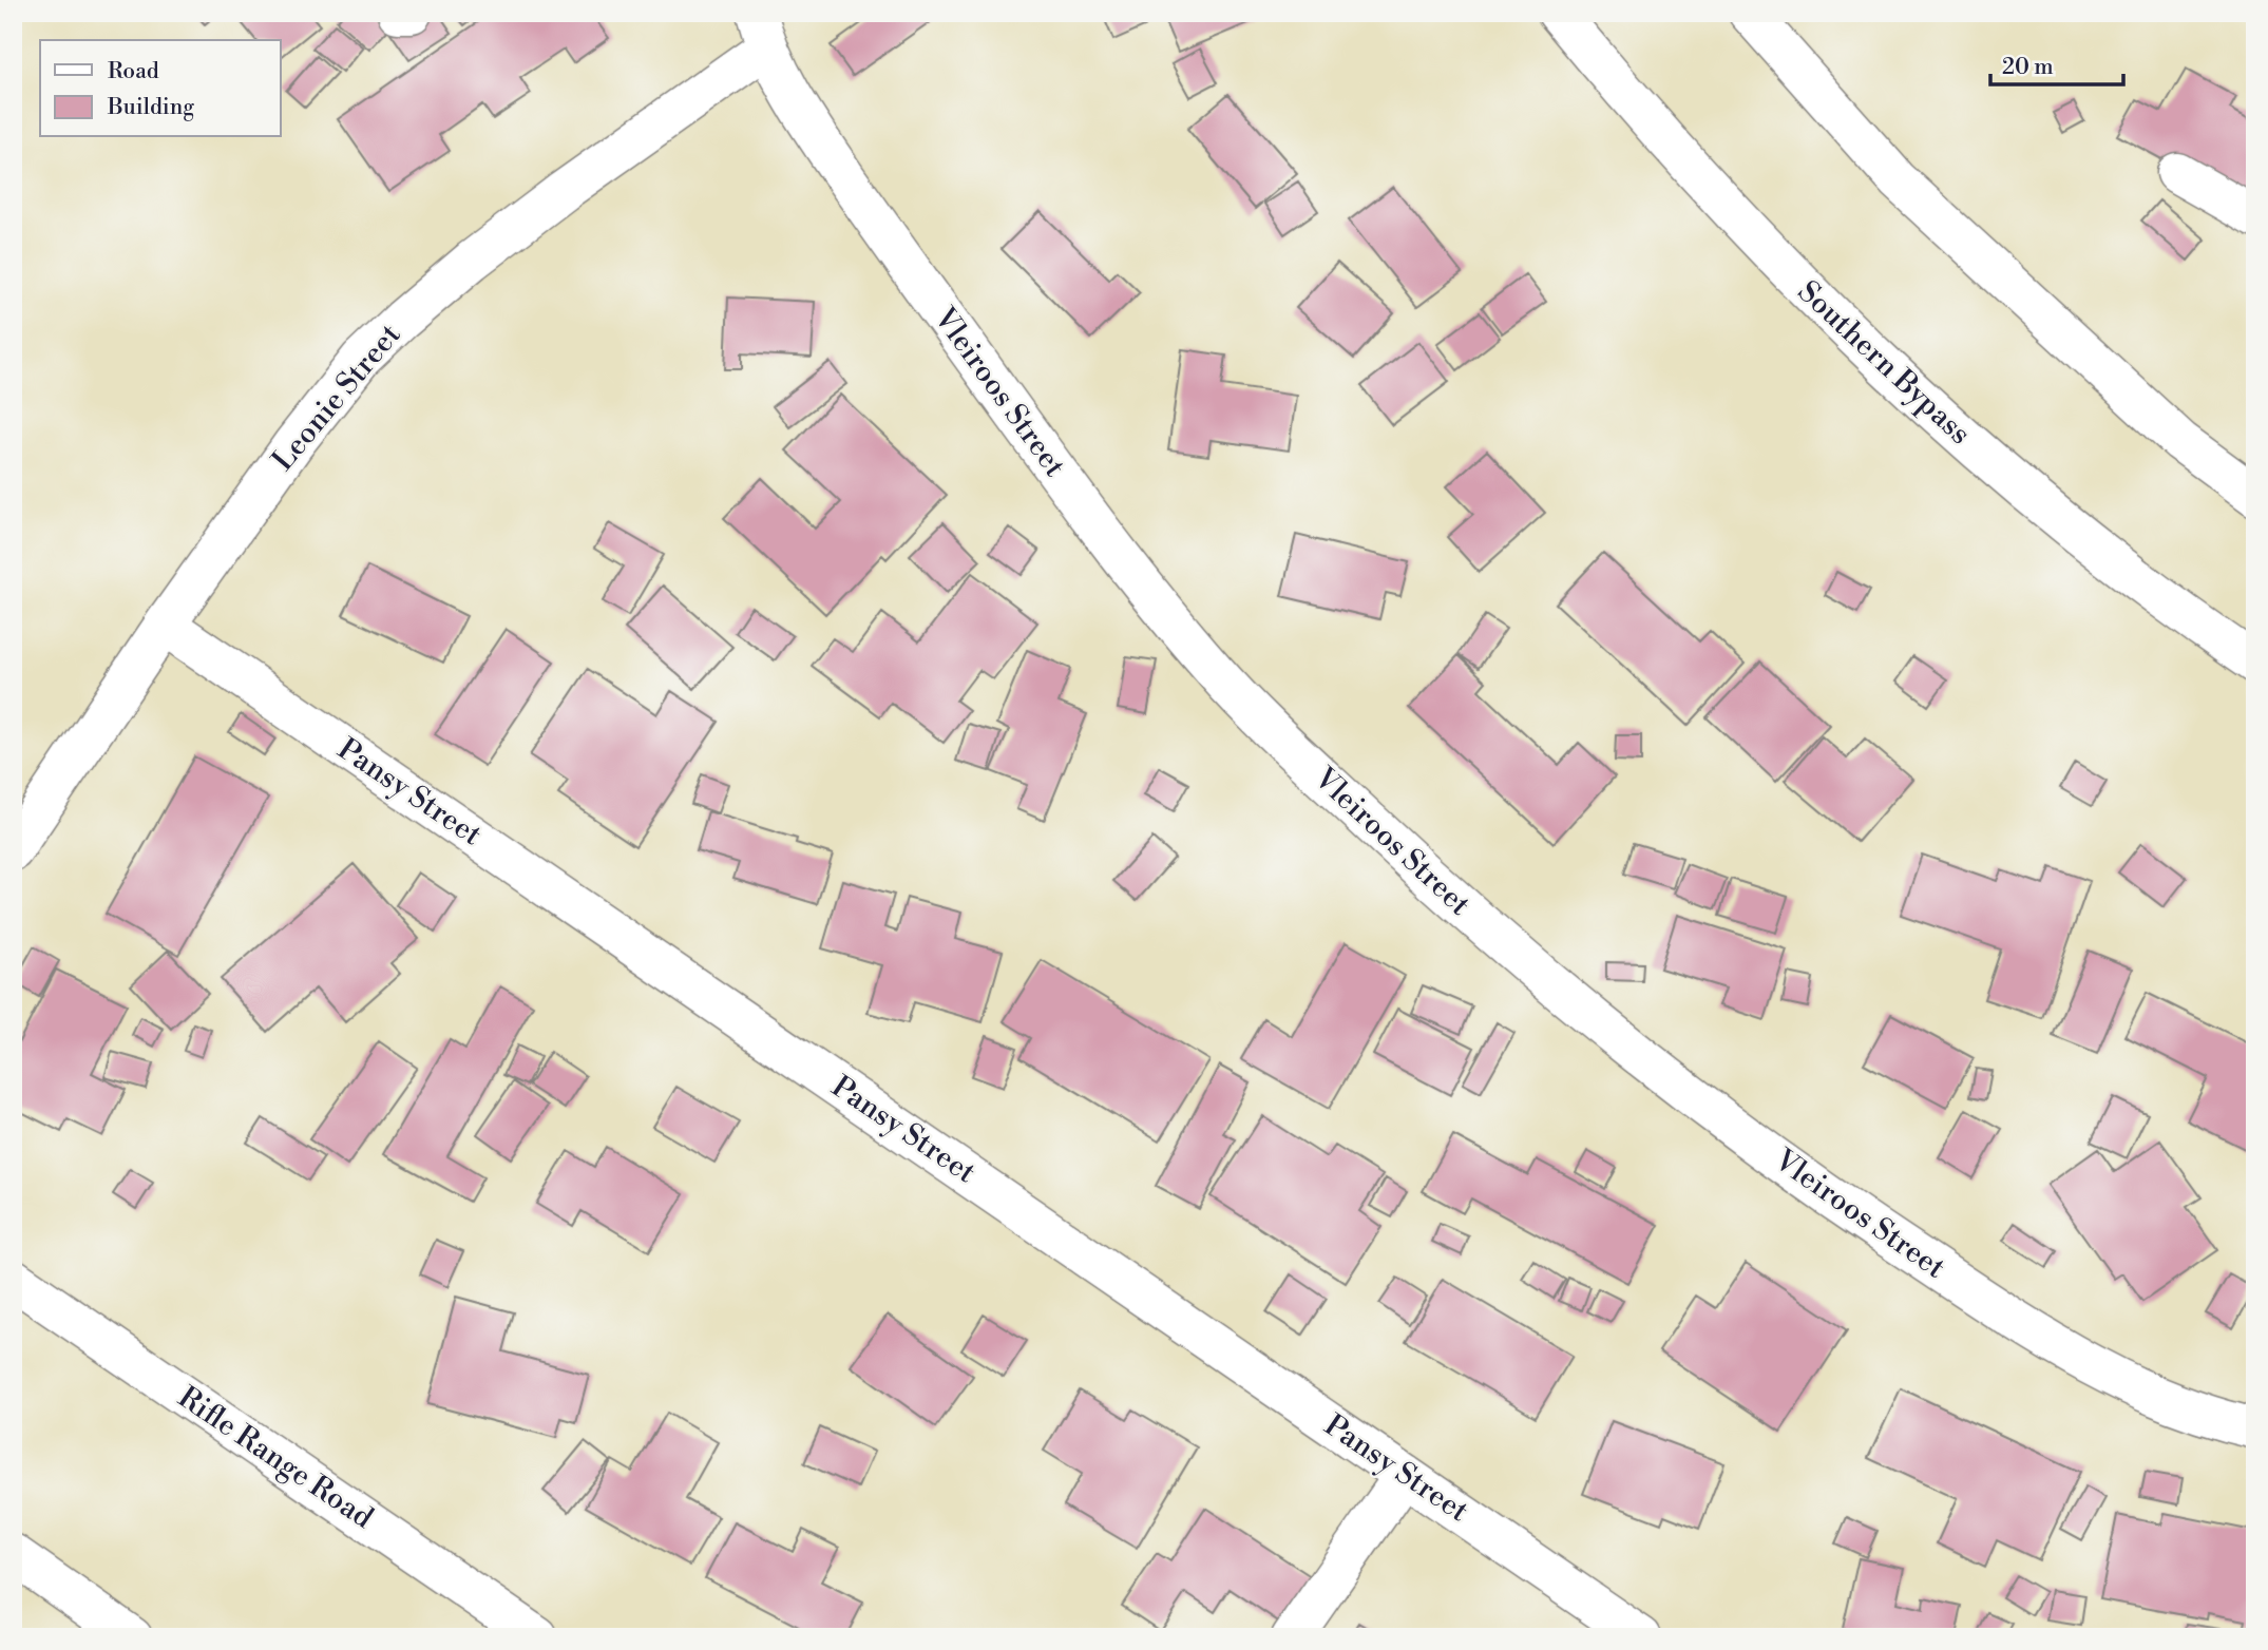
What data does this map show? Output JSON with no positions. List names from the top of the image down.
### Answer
{
  "streets": {
    "main road": [
      "Southern Bypass",
      "Vleiroos Street",
      "Leonie Street",
      "Pansy Street",
      "Rifle Range Road"
    ]
  },
  "crossings": [
    ["Vleiroos Street", "Leonie Street"],
    ["Leonie Street", "Pansy Street"]
  ],
  "legend": ["Road", "Building"],
  "scale_bar": "20 m"
}
